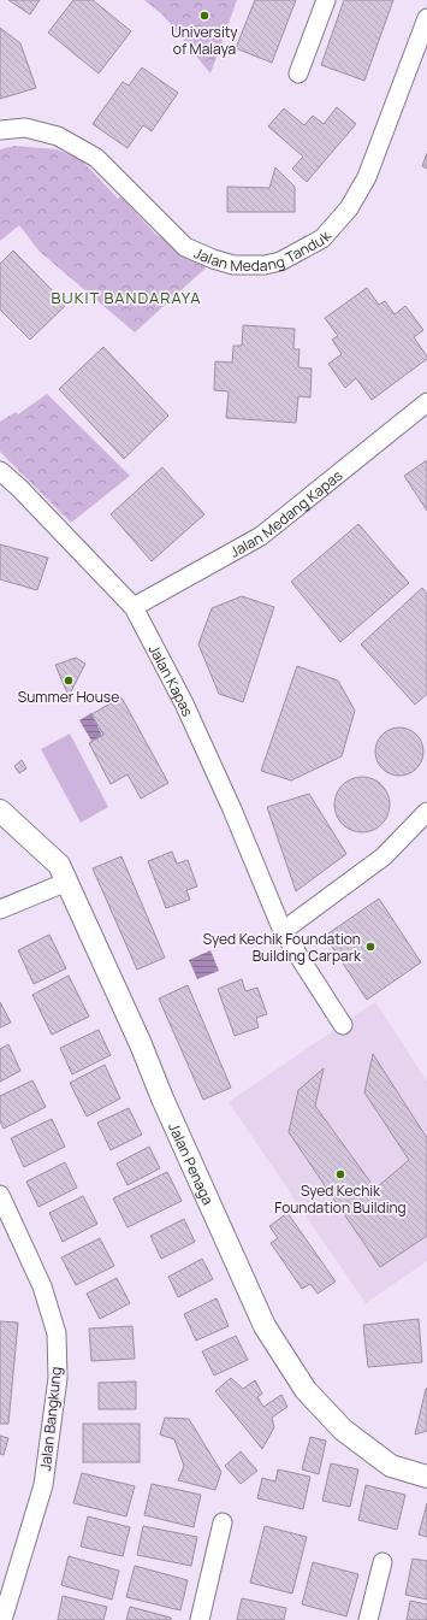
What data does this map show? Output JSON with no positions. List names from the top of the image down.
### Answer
{
  "streets": {
    "street": [
      "Jalan Medang Tanduk",
      "Jalan Medang Kapas",
      "Jalan Kapas",
      "Jalan Penaga",
      "Jalan Bangkung"
    ]
  },
  "crossings": [
    ["Jalan Medang Kapas", "Jalan Kapas"]
  ],
  "districts": ["BUKIT BANDARAYA"],
  "places": [
    "University of Malaya",
    "Summer House",
    "Syed Kechik Foundation Building Carpark",
    "Syed Kechik Foundation Building"
  ]
}
